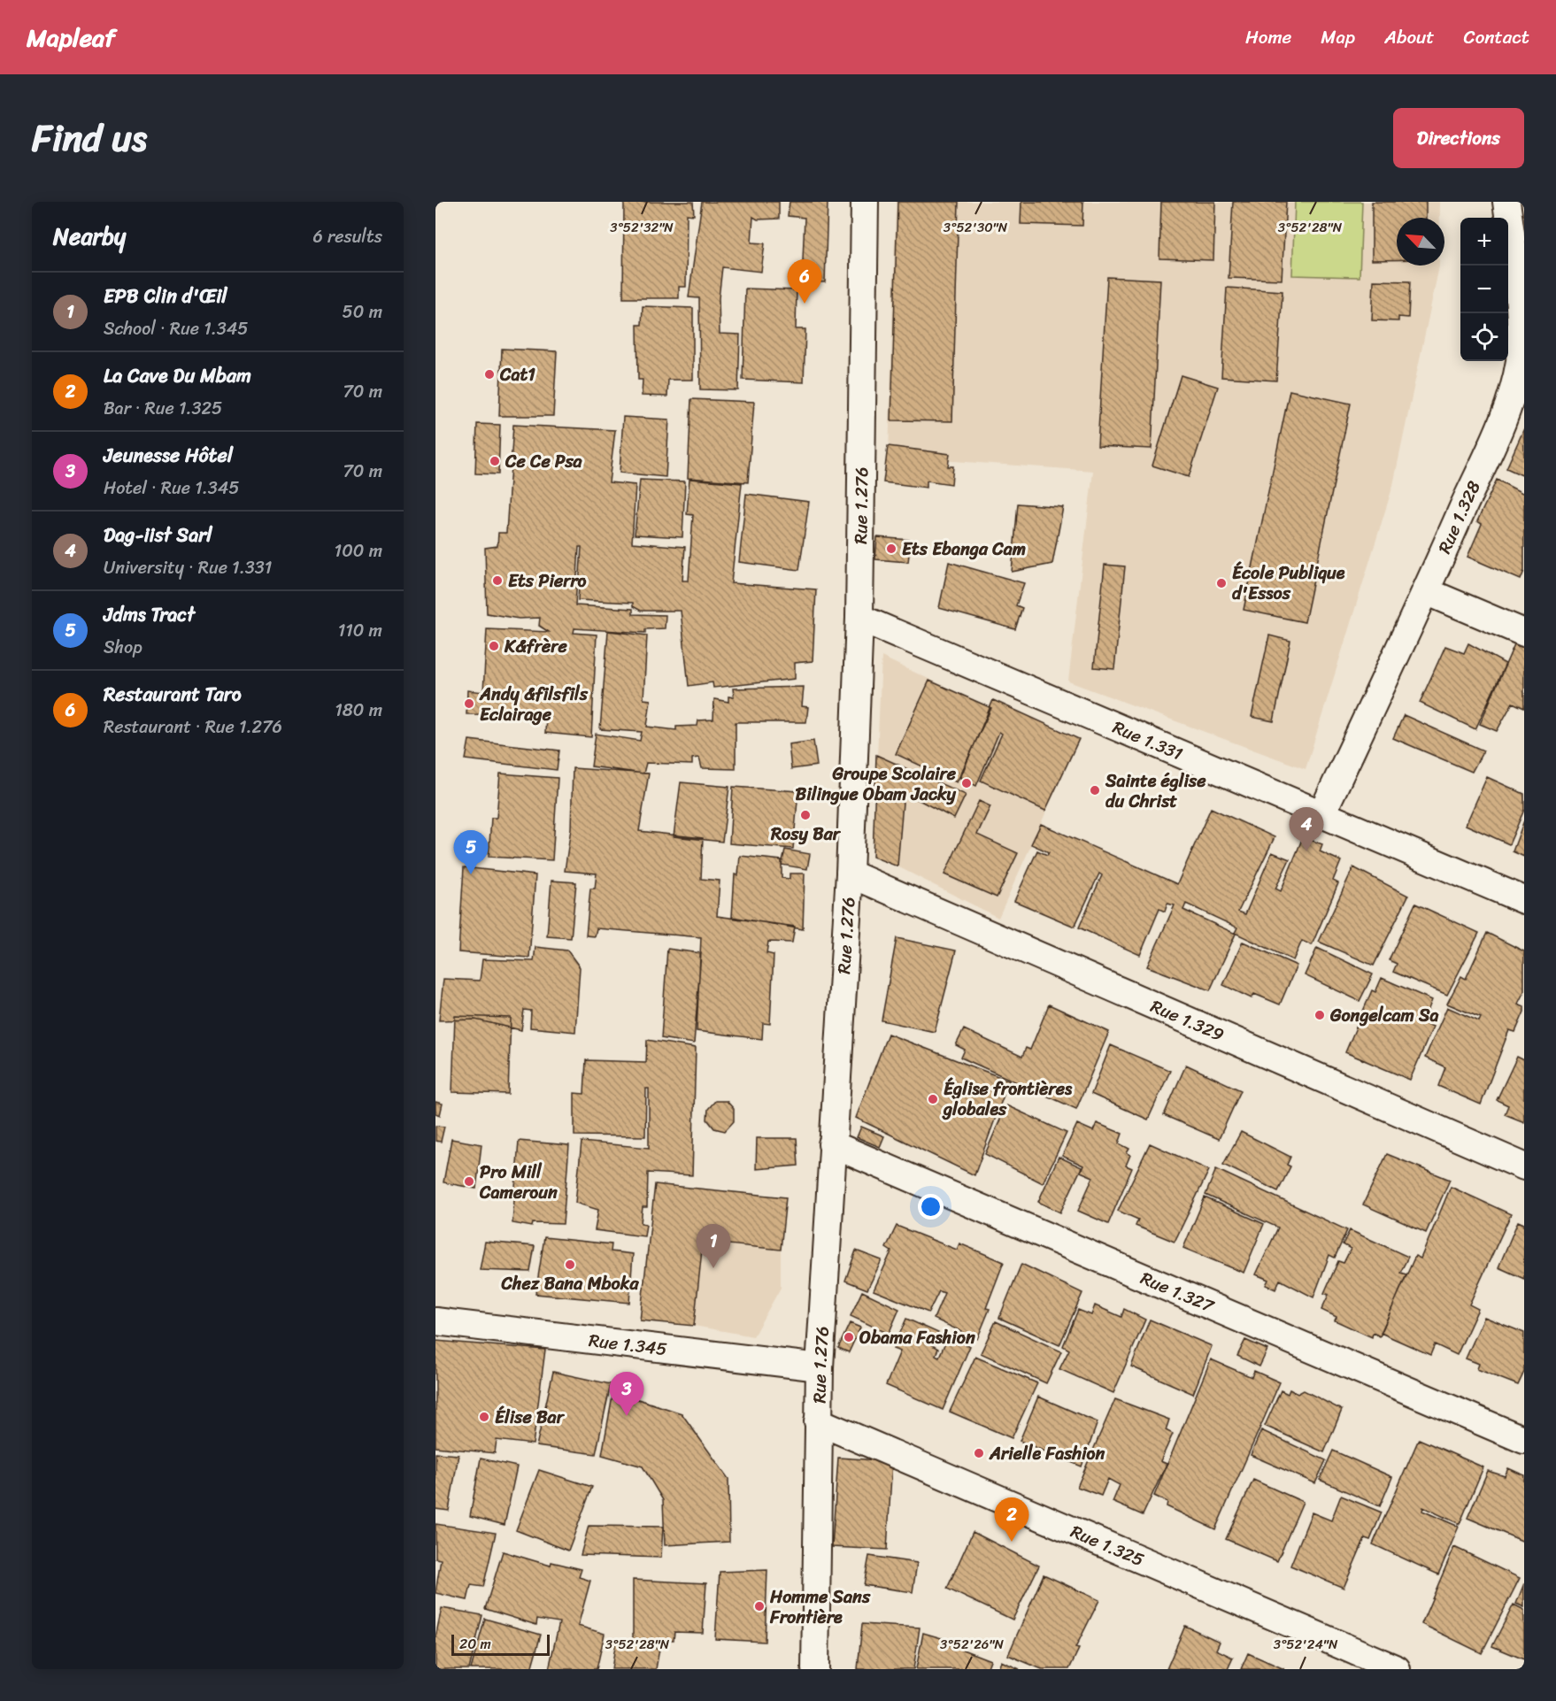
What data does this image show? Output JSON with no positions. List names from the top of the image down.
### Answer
{
  "streets": {
    "street": [
      "Rue 1.276",
      "Rue 1.328",
      "Rue 1.331",
      "Rue 1.329",
      "Rue 1.327",
      "Rue 1.345",
      "Rue 1.325"
    ]
  },
  "crossings": [
    ["Rue 1.276", "Rue 1.331"],
    ["Rue 1.276", "Rue 1.329"],
    ["Rue 1.276", "Rue 1.327"],
    ["Rue 1.276", "Rue 1.345"],
    ["Rue 1.276", "Rue 1.325"],
    ["Rue 1.328", "Rue 1.331"]
  ],
  "places": [
    "Cat1",
    "Ce Ce Psa",
    "Ets Ebanga Cam",
    "Ets Pierro",
    "École Publique d'Essos",
    "K&frère",
    "Andy &filsfils Eclairage",
    "Groupe Scolaire Bilingue Obam Jacky",
    "Sainte église du Christ",
    "Rosy Bar",
    "Gongelcam Sa",
    "Église frontières globales",
    "Pro Mill Cameroun",
    "Chez Bana Mboka",
    "Obama Fashion",
    "Élise Bar",
    "Arielle Fashion",
    "Homme Sans Frontière"
  ],
  "scale_bar": "20 m",
  "north": "top left",
  "page": {
    "header": "Mapleaf",
    "nav": [
      "Home",
      "Map",
      "About",
      "Contact"
    ],
    "title": "Find us",
    "buttons": "Directions",
    "heading": ["Nearby", "6 results"],
    "map_buttons": ["+", "−"],
    "pins": [
      "6",
      "4",
      "5",
      "1",
      "3",
      "2"
    ],
    "list": [
      {
        "mark": "1",
        "name": "EPB Clin d'Œil",
        "note": "School · Rue 1.345",
        "value": "50 m"
      },
      {
        "mark": "2",
        "name": "La Cave Du Mbam",
        "note": "Bar · Rue 1.325",
        "value": "70 m"
      },
      {
        "mark": "3",
        "name": "Jeunesse Hôtel",
        "note": "Hotel · Rue 1.345",
        "value": "70 m"
      },
      {
        "mark": "4",
        "name": "Dag-iist Sarl",
        "note": "University · Rue 1.331",
        "value": "100 m"
      },
      {
        "mark": "5",
        "name": "Jdms Tract",
        "note": "Shop",
        "value": "110 m"
      },
      {
        "mark": "6",
        "name": "Restaurant Taro",
        "note": "Restaurant · Rue 1.276",
        "value": "180 m"
      }
    ],
    "scale": "20 m"
  },
  "coordinates": [
    "3°52'32\"N",
    "3°52'30\"N",
    "3°52'28\"N",
    "3°52'26\"N",
    "3°52'24\"N"
  ]
}
